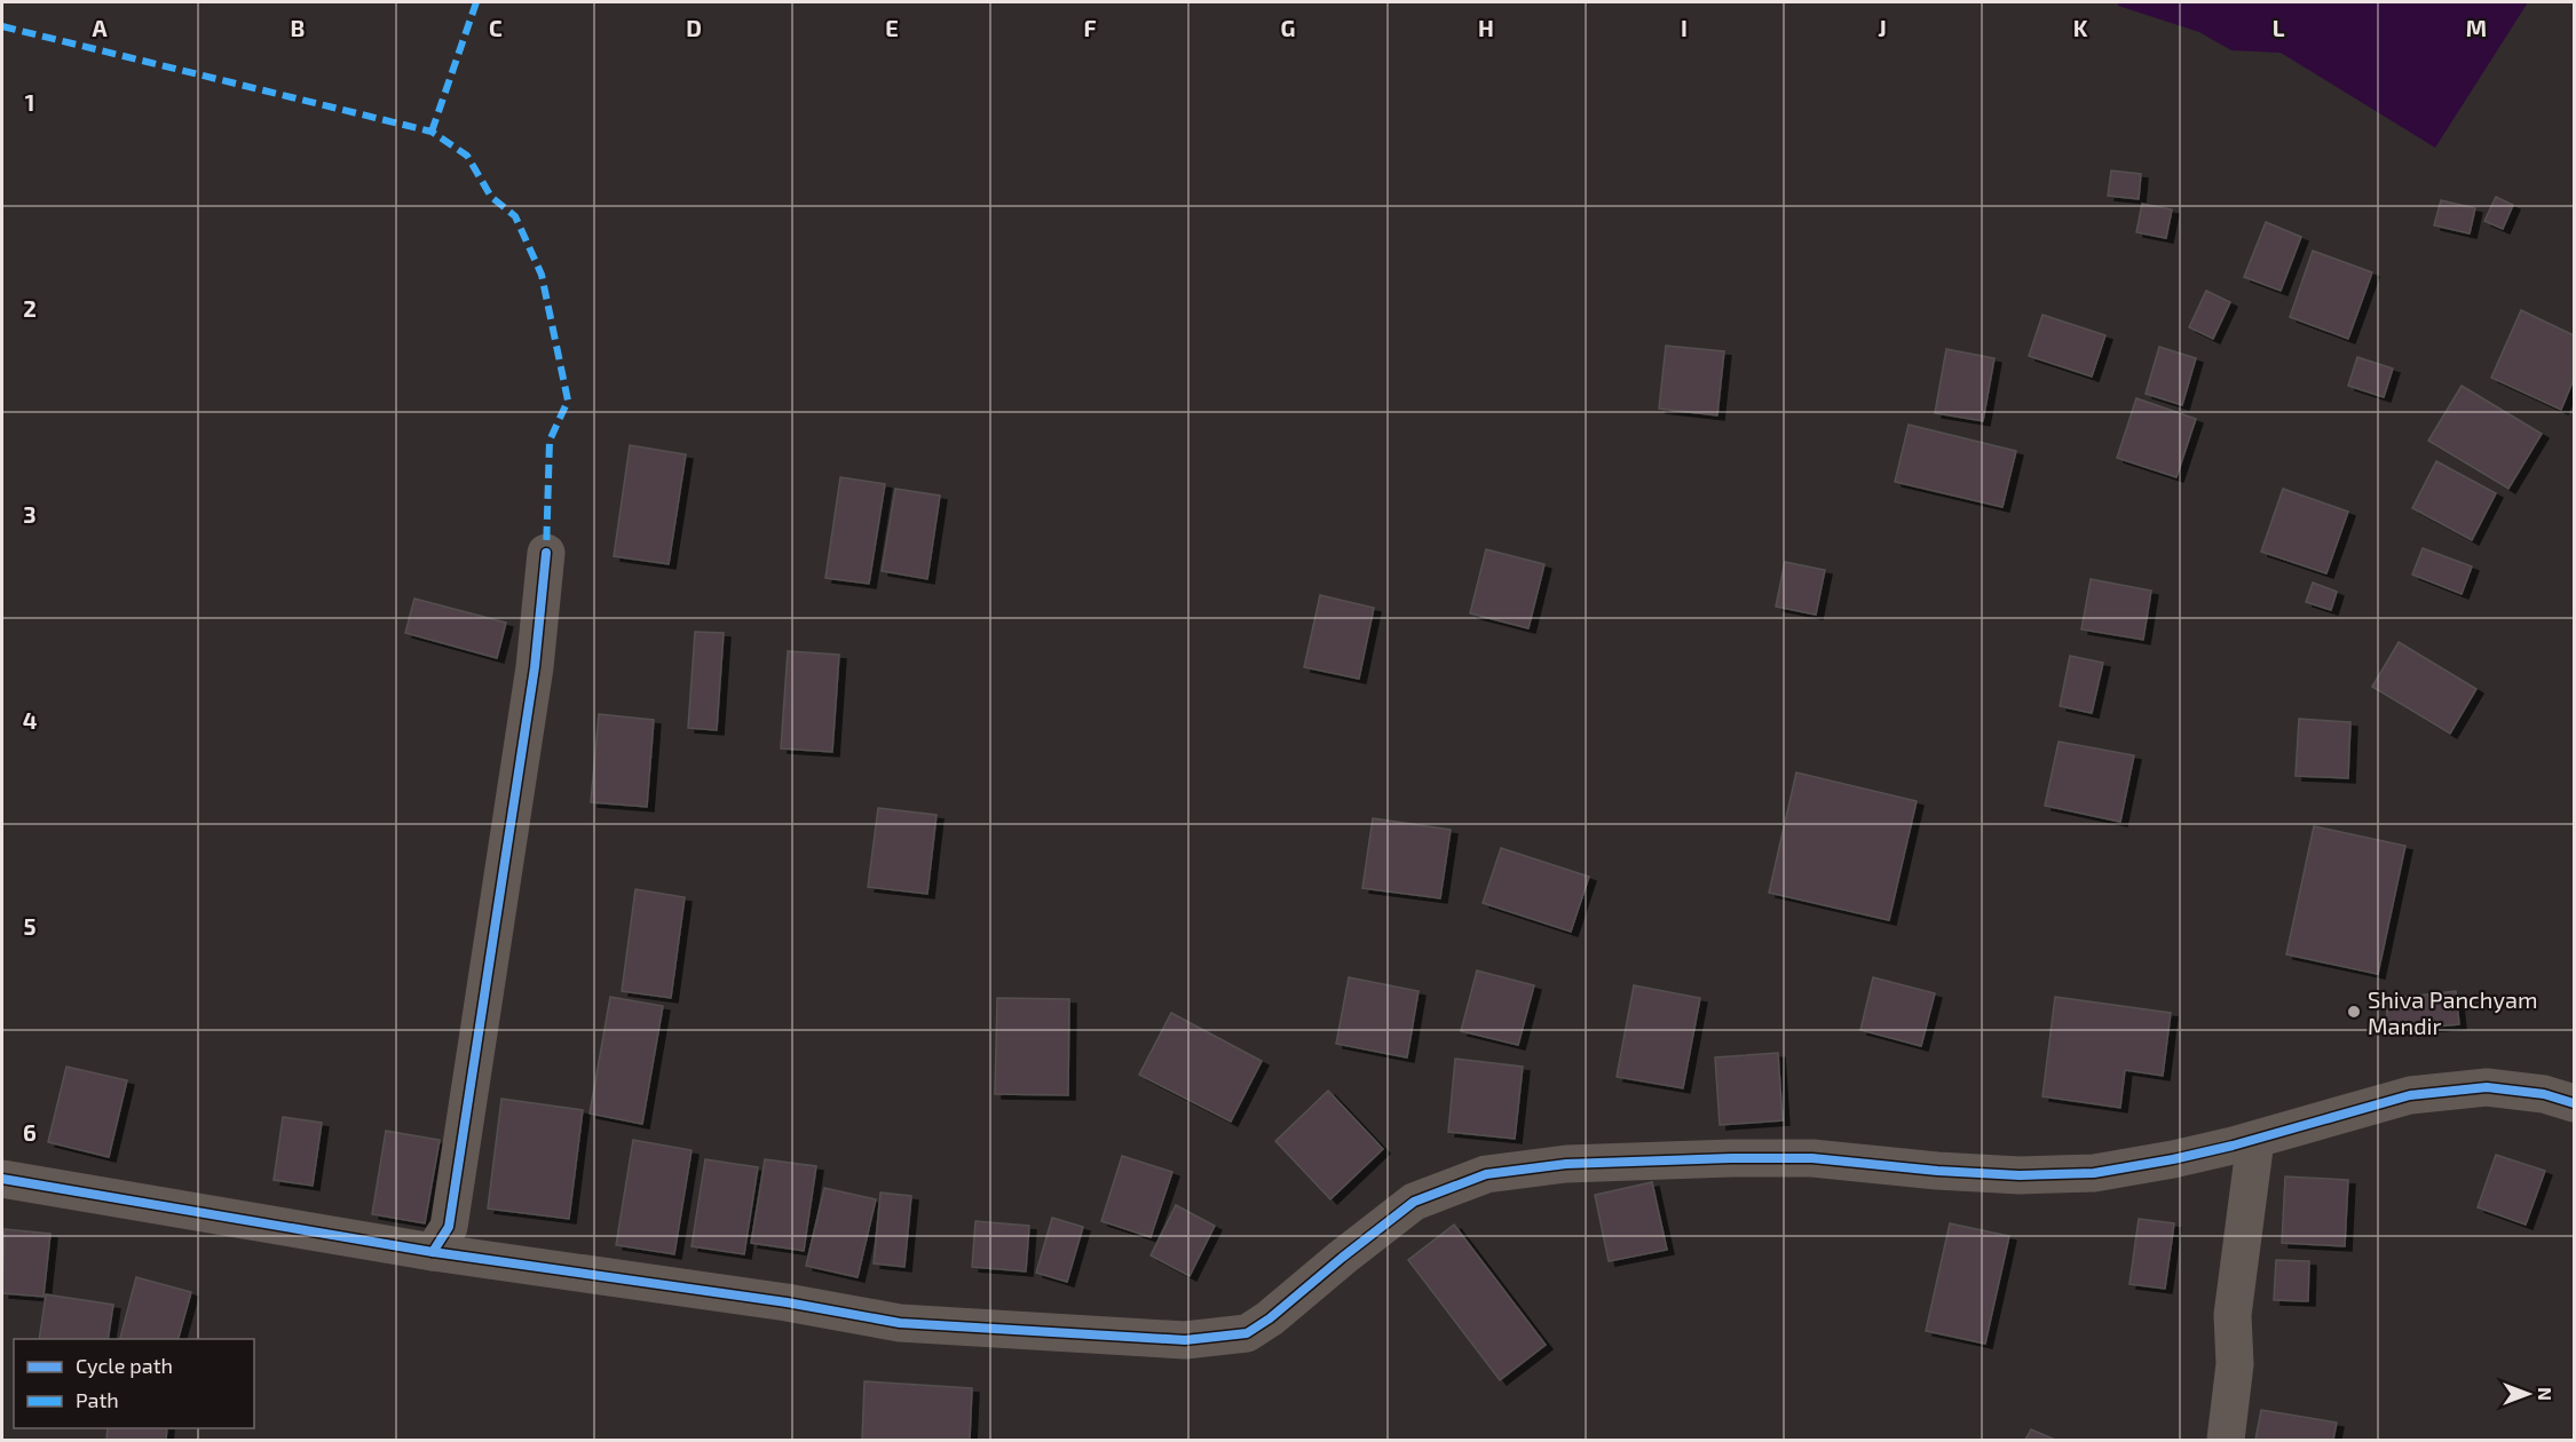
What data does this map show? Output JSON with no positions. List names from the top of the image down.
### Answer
{
  "places": ["Shiva Panchyam Mandir"],
  "legend": ["Cycle path", "Path"],
  "north": "right",
  "grid": {
    "columns": [
      "A",
      "B",
      "C",
      "D",
      "E",
      "F",
      "G",
      "H",
      "I",
      "J",
      "K",
      "L",
      "M"
    ],
    "rows": [
      "1",
      "2",
      "3",
      "4",
      "5",
      "6"
    ]
  }
}
